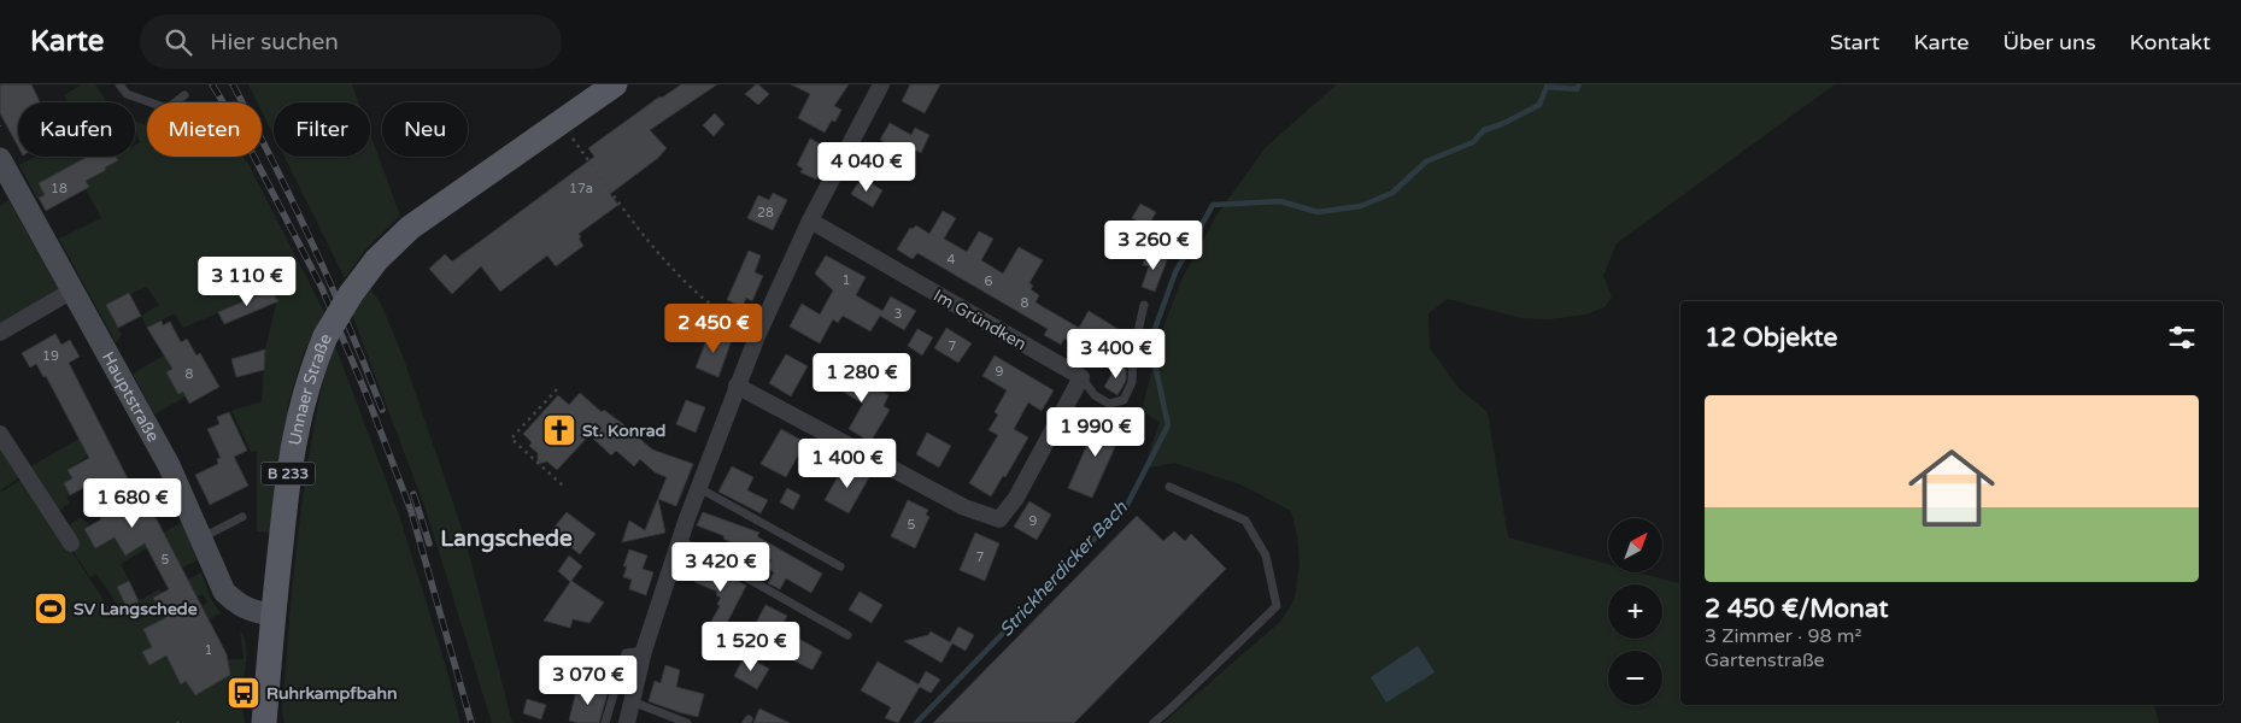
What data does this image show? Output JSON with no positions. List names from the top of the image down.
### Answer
{
  "streets": {
    "main road": ["Unnaer Straße", "Hauptstraße", "B 233"],
    "street": ["Im Gründken"]
  },
  "crossings": [
    ["Unnaer Straße", "Hauptstraße"]
  ],
  "districts": ["Langschede"],
  "water": ["Strickherdicker Bach"],
  "places": {
    "church": ["St. Konrad"],
    "sports": ["SV Langschede"],
    "bus stop": ["Ruhrkampfbahn"]
  },
  "house_numbers": [
    "18",
    "17a",
    "28",
    "4",
    "1",
    "6",
    "8",
    "3",
    "7",
    "19",
    "9",
    "8",
    "9",
    "5",
    "7",
    "5",
    "1"
  ],
  "north": "top right",
  "page": {
    "header": "Karte",
    "search": "Hier suchen",
    "nav": [
      "Start",
      "Karte",
      "Über uns",
      "Kontakt"
    ],
    "chip": [
      "Kaufen",
      "Mieten",
      "Filter",
      "Neu"
    ],
    "price": [
      "4 040 €",
      "3 260 €",
      "3 110 €",
      "2 450 €",
      "3 400 €",
      "1 280 €",
      "1 990 €",
      "1 400 €",
      "1 680 €",
      "3 420 €",
      "1 520 €",
      "3 070 €"
    ],
    "heading": "12 Objekte",
    "list": [
      {
        "name": "2 450 €/Monat",
        "note": "3 Zimmer · 98 m² · Gartenstraße"
      }
    ],
    "map_buttons": ["+", "−"]
  }
}
